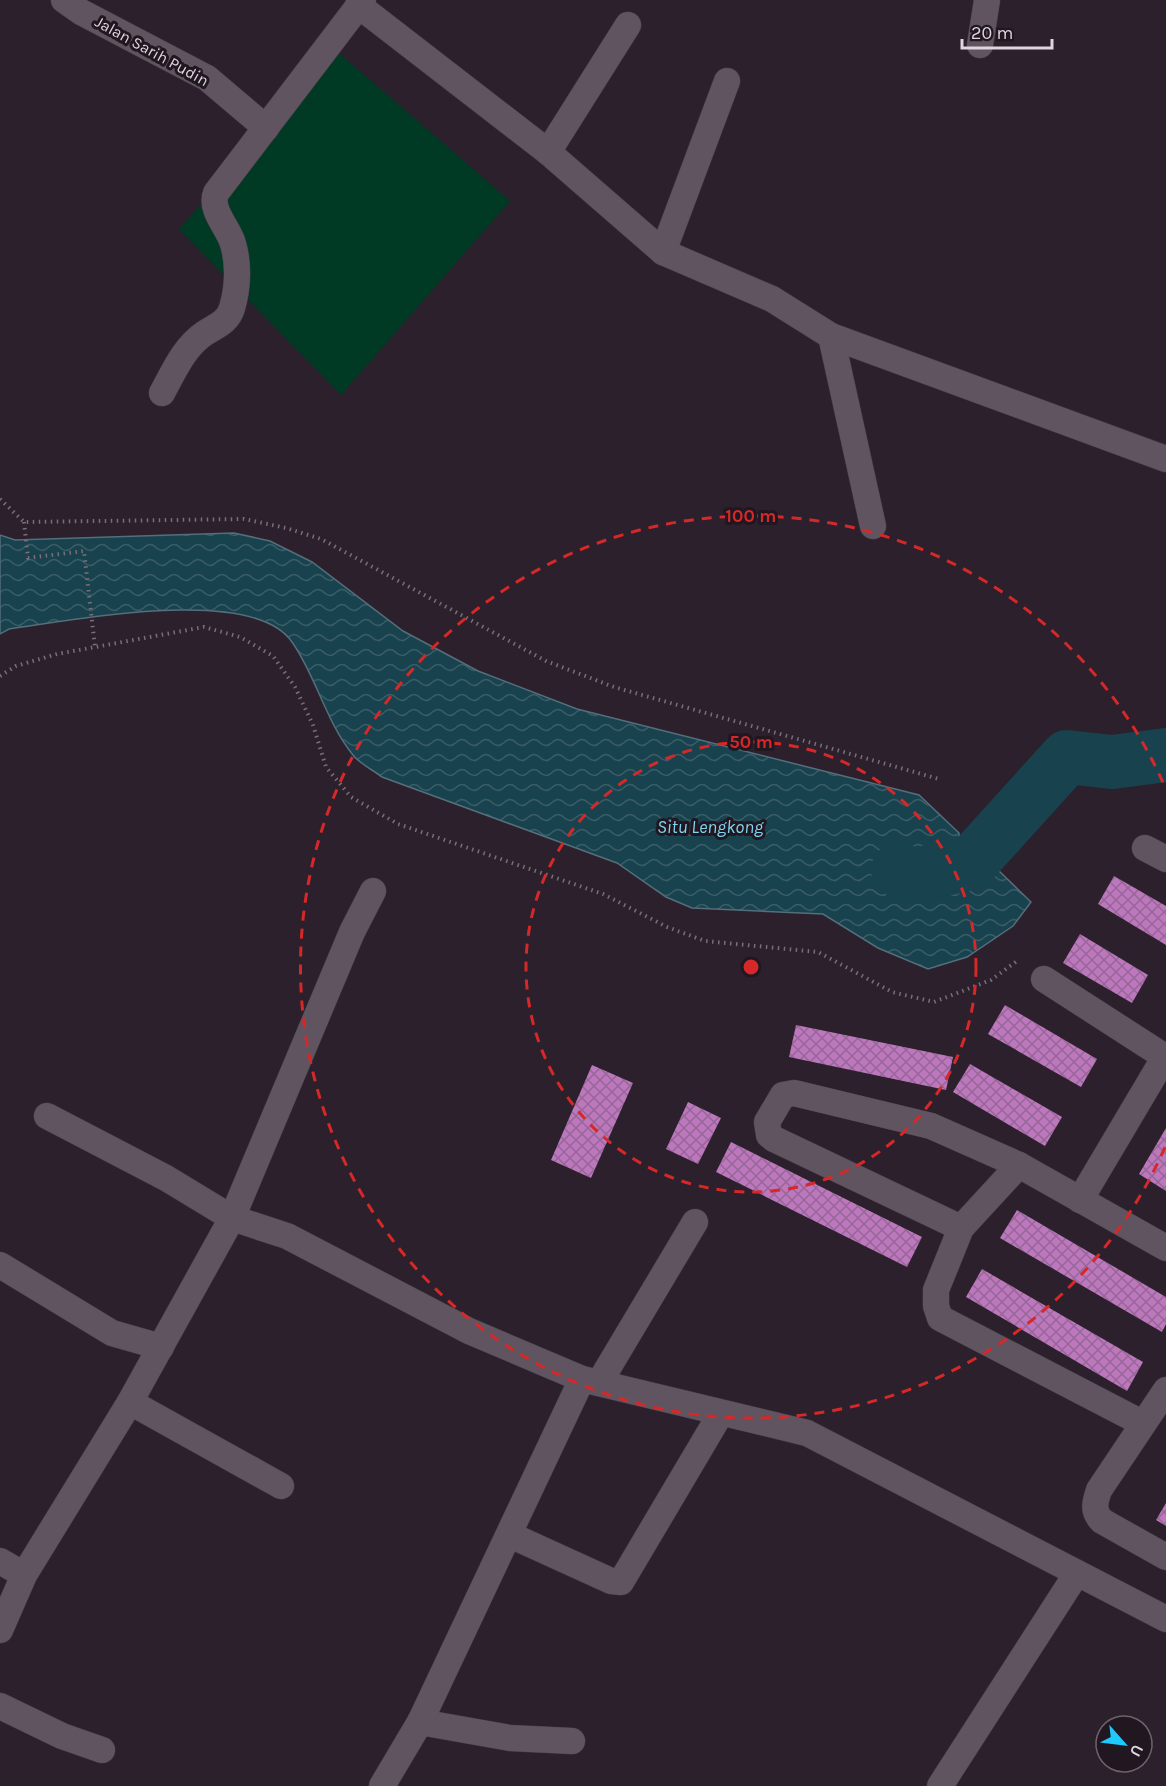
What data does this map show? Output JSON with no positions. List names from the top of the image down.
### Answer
{
  "streets": {
    "street": ["Jalan Sarih Pudin"]
  },
  "water": ["Situ Lengkong"],
  "scale_bar": "20 m",
  "north": "bottom right",
  "rings": ["100 m", "50 m"]
}
